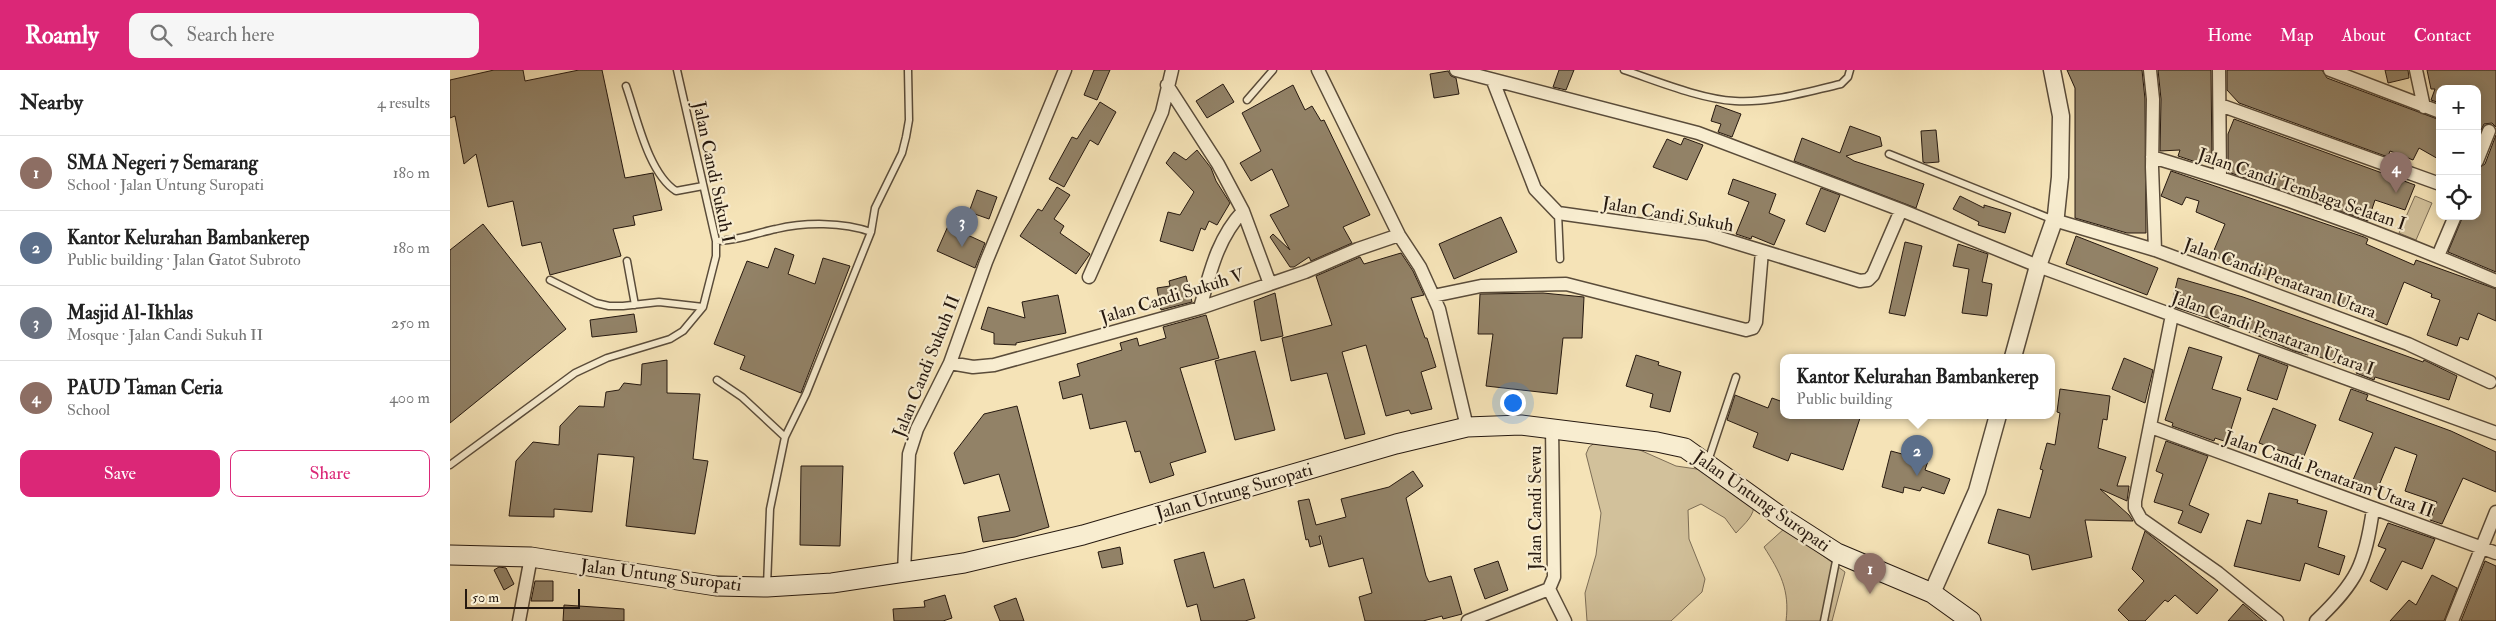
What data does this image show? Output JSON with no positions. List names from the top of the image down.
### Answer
{
  "streets": {
    "main road": ["Jalan Untung Suropati"],
    "street": [
      "Jalan Candi Tembaga Selatan I",
      "Jalan Candi Sukuh",
      "Jalan Candi Penataran Utara",
      "Jalan Candi Sukuh V",
      "Jalan Candi Penataran Utara I",
      "Jalan Candi Sukuh II",
      "Jalan Candi Penataran Utara II",
      "Jalan Candi Sewu"
    ],
    "lane": ["Jalan Candi Sukuh I"]
  },
  "crossings": [
    ["Jalan Candi Sukuh V", "Jalan Candi Sukuh II"],
    ["Jalan Candi Sukuh II", "Jalan Untung Suropati"],
    ["Jalan Untung Suropati", "Jalan Candi Sewu"]
  ],
  "scale_bar": "50 m",
  "page": {
    "header": "Roamly",
    "search": "Search here",
    "nav": [
      "Home",
      "Map",
      "About",
      "Contact"
    ],
    "heading": ["Nearby", "4 results"],
    "map_buttons": ["+", "−"],
    "list": [
      {
        "mark": "1",
        "name": "SMA Negeri 7 Semarang",
        "note": "School · Jalan Untung Suropati",
        "value": "180 m"
      },
      {
        "mark": "2",
        "name": "Kantor Kelurahan Bambankerep",
        "note": "Public building · Jalan Gatot Subroto",
        "value": "180 m"
      },
      {
        "mark": "3",
        "name": "Masjid Al-Ikhlas",
        "note": "Mosque · Jalan Candi Sukuh II",
        "value": "250 m"
      },
      {
        "mark": "4",
        "name": "PAUD Taman Ceria",
        "note": "School",
        "value": "400 m"
      }
    ],
    "pins": [
      "4",
      "3",
      "2",
      "1"
    ],
    "popup": ["Kantor Kelurahan Bambankerep", "Public building"],
    "buttons": ["Save", "Share"],
    "scale": "50 m"
  }
}
